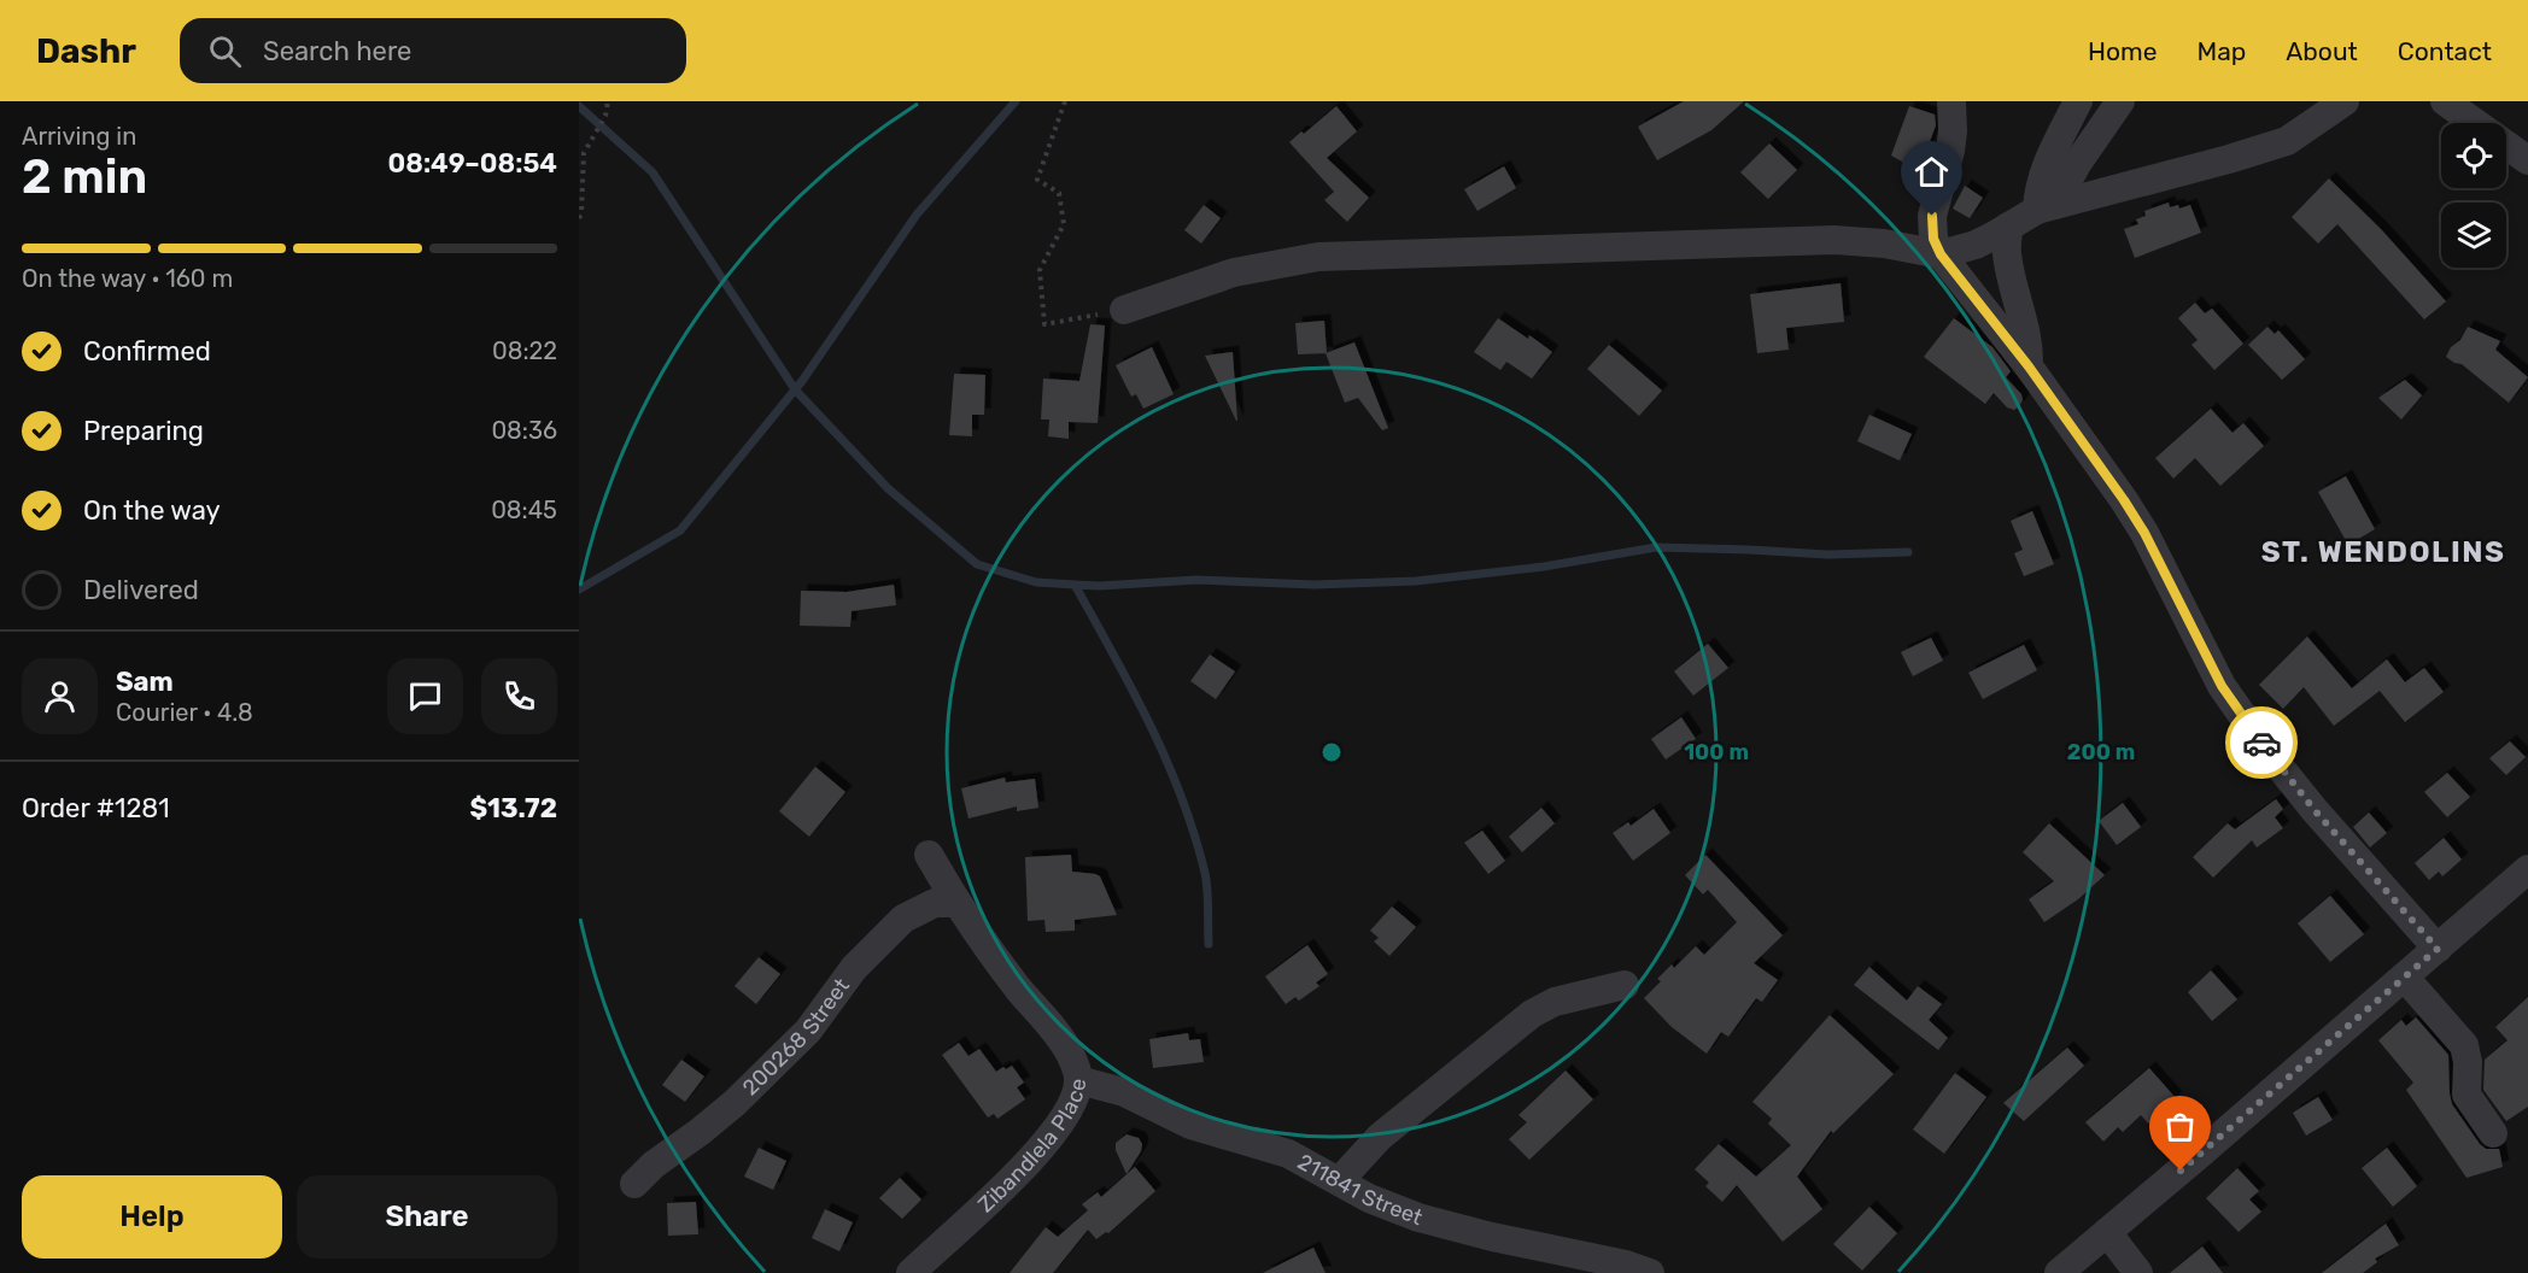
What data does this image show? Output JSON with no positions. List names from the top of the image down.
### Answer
{
  "streets": {
    "street": ["200268 Street", "Zibandlela Place", "211841 Street"]
  },
  "crossings": [
    ["200268 Street", "Zibandlela Place"],
    ["Zibandlela Place", "211841 Street"]
  ],
  "districts": ["ST. WENDOLINS"],
  "page": {
    "header": "Dashr",
    "search": "Search here",
    "nav": [
      "Home",
      "Map",
      "About",
      "Contact"
    ],
    "heading": ["2 min", "Arriving in", "08:49–08:54"],
    "panel": [
      "Sam",
      "Courier · 4.8",
      "Order #1281",
      "$13.72"
    ],
    "bar": "On the way · 160 m",
    "list": [
      ["Confirmed", "08:22"],
      ["Preparing", "08:36"],
      ["On the way", "08:45"],
      "Delivered"
    ],
    "buttons": ["Help", "Share"]
  },
  "rings": ["100 m", "200 m"]
}
